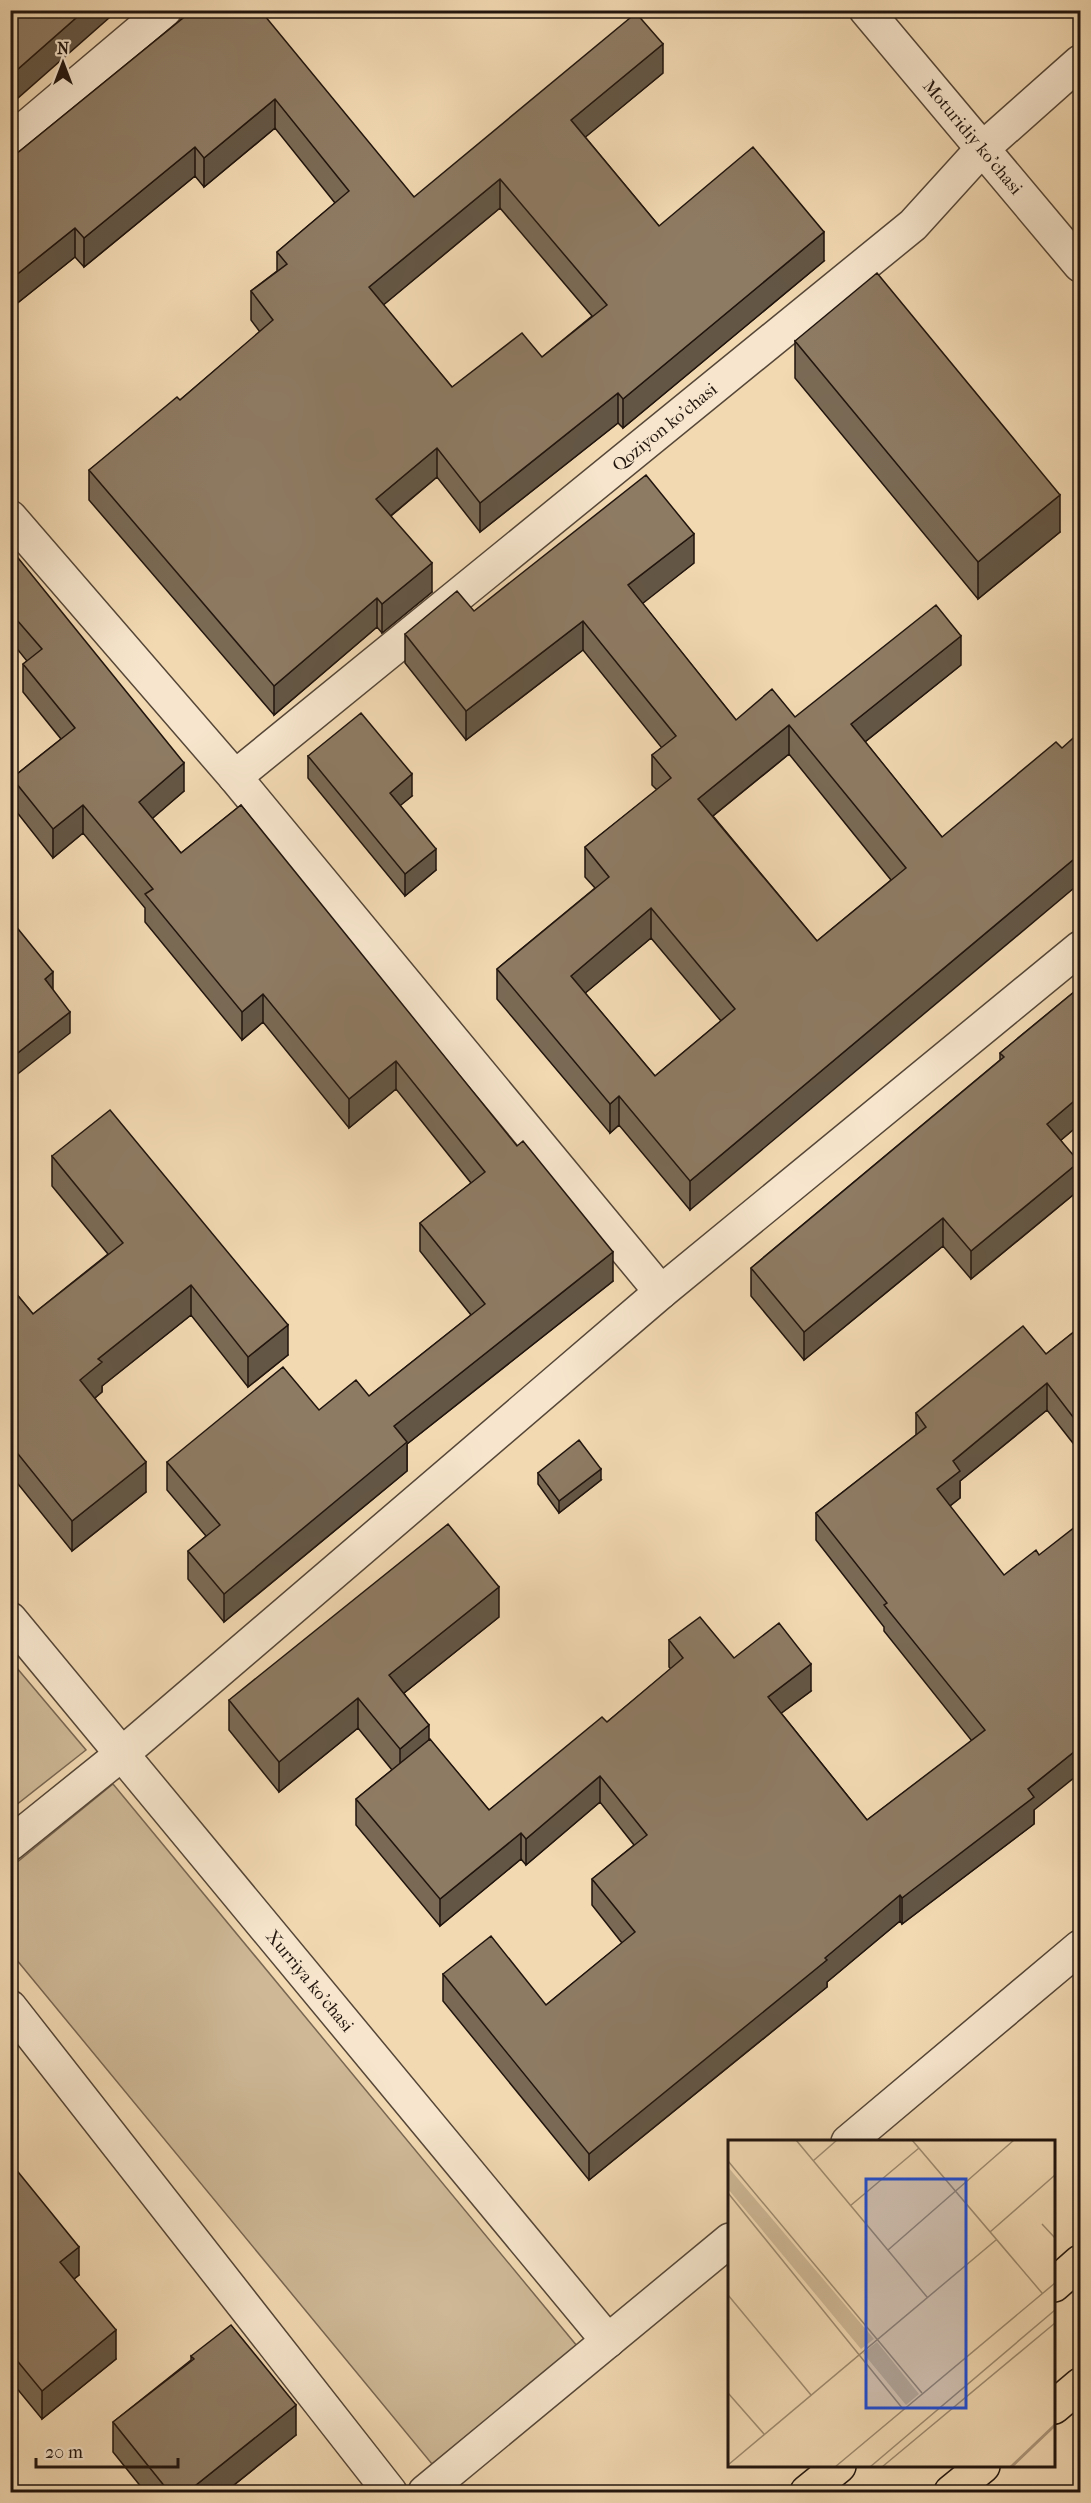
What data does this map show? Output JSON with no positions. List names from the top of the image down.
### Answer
{
  "streets": {
    "street": ["Moturidiy ko'chasi", "Qoziyon ko'chasi", "Xurriya ko'chasi"]
  },
  "crossings": [
    ["Moturidiy ko'chasi", "Qoziyon ko'chasi"]
  ],
  "scale_bar": "20 m",
  "north": "top"
}
